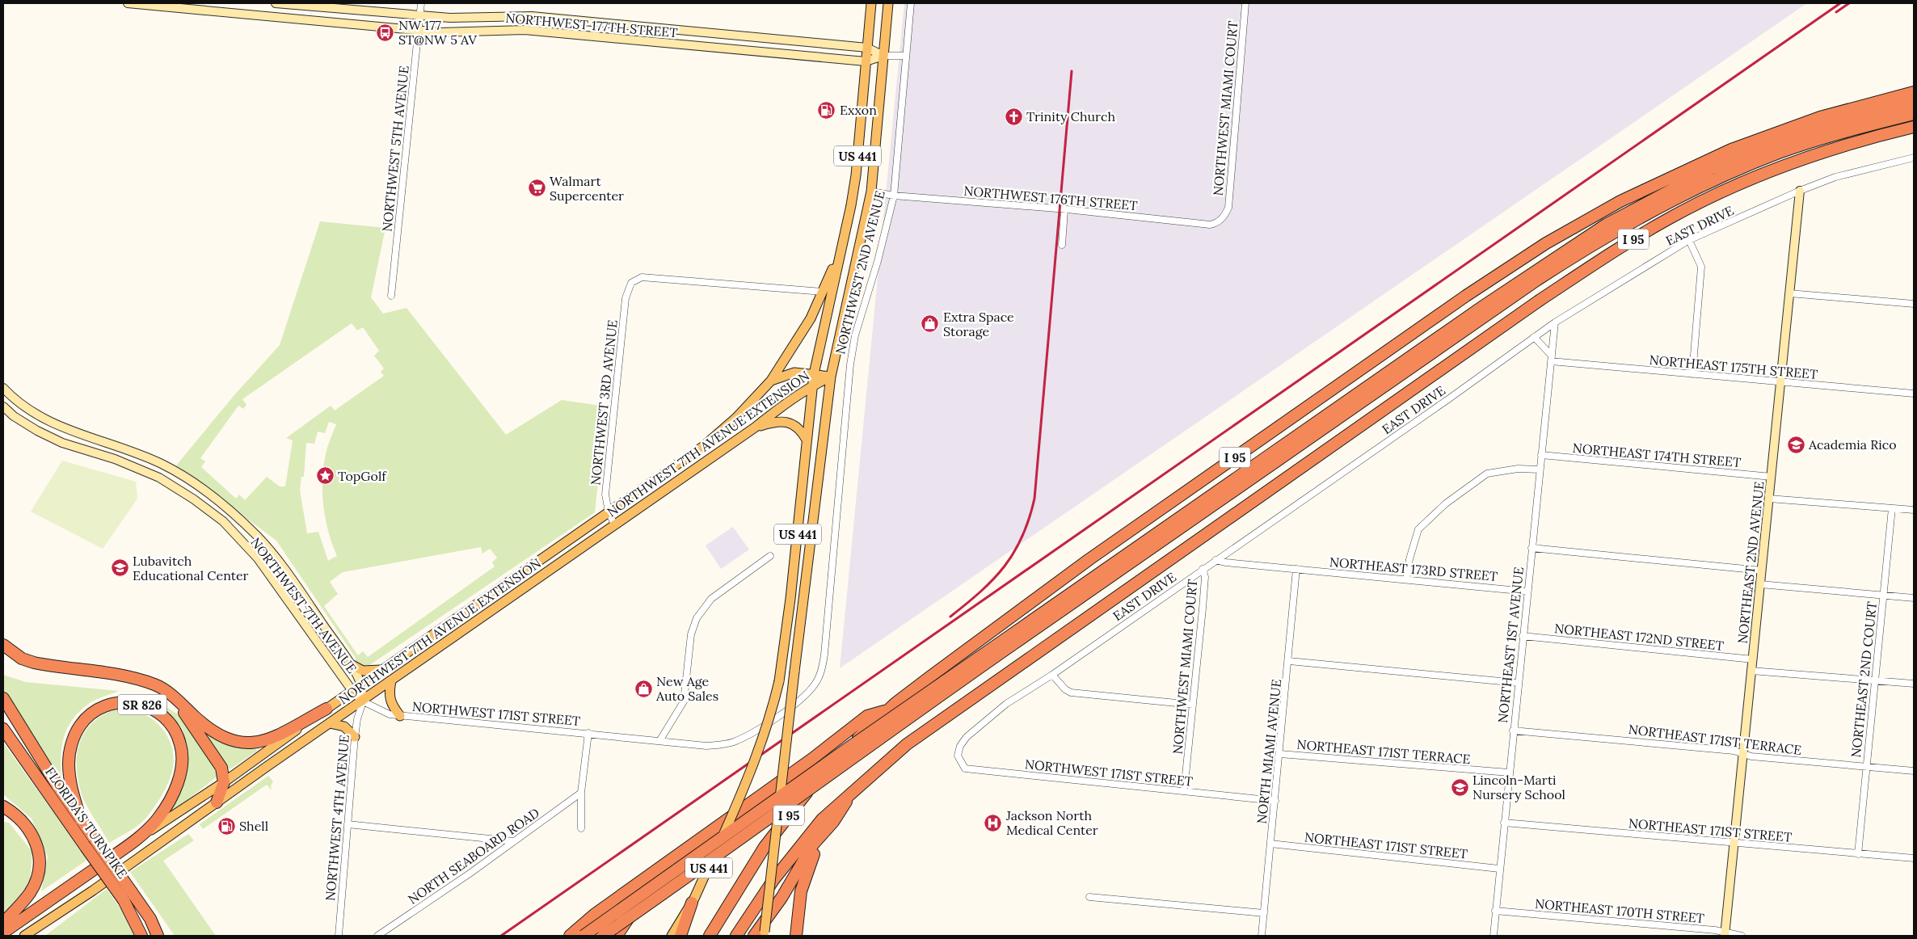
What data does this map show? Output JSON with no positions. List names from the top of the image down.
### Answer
{
  "streets": {
    "highway": ["I 95", "SR 826", "FLORIDA'S TURNPIKE"],
    "main road": ["US 441", "NORTHWEST 2ND AVENUE", "NORTHWEST 7TH AVENUE EXTENSION"],
    "street": [
      "NORTHWEST 177TH STREET",
      "NORTHWEST MIAMI COURT",
      "NORTHWEST 5TH AVENUE",
      "NORTHWEST 176TH STREET",
      "EAST DRIVE",
      "NORTHEAST 175TH STREET",
      "NORTHWEST 3RD AVENUE",
      "NORTHEAST 174TH STREET",
      "NORTHEAST 2ND AVENUE",
      "NORTHEAST 173RD STREET",
      "NORTHWEST 7TH AVENUE",
      "NORTHEAST 172ND STREET",
      "NORTHEAST 1ST AVENUE",
      "NORTHEAST 2ND COURT",
      "NORTHWEST 171ST STREET",
      "NORTHEAST 171ST TERRACE",
      "NORTH MIAMI AVENUE",
      "NORTHWEST 4TH AVENUE",
      "NORTHEAST 171ST STREET",
      "NORTH SEABOARD ROAD",
      "NORTHEAST 170TH STREET"
    ]
  },
  "crossings": [
    ["NORTHWEST 177TH STREET", "NORTHWEST 5TH AVENUE"],
    ["NORTHWEST 177TH STREET", "NORTHWEST 2ND AVENUE"],
    ["NORTHWEST MIAMI COURT", "NORTHWEST 176TH STREET"],
    ["NORTHWEST MIAMI COURT", "EAST DRIVE"],
    ["NORTHWEST MIAMI COURT", "NORTHWEST 171ST STREET"],
    ["US 441", "NORTHWEST 2ND AVENUE"],
    ["US 441", "NORTHWEST 7TH AVENUE EXTENSION"],
    ["NORTHWEST 176TH STREET", "NORTHWEST 2ND AVENUE"],
    ["EAST DRIVE", "NORTHEAST 2ND AVENUE"],
    ["EAST DRIVE", "NORTHEAST 173RD STREET"],
    ["EAST DRIVE", "NORTHEAST 1ST AVENUE"],
    ["EAST DRIVE", "NORTHWEST 171ST STREET"],
    ["NORTHWEST 2ND AVENUE", "NORTHWEST 7TH AVENUE EXTENSION"],
    ["NORTHWEST 2ND AVENUE", "NORTHWEST 171ST STREET"],
    ["NORTHEAST 175TH STREET", "NORTHEAST 2ND AVENUE"],
    ["NORTHEAST 175TH STREET", "NORTHEAST 1ST AVENUE"],
    ["NORTHWEST 3RD AVENUE", "NORTHWEST 7TH AVENUE EXTENSION"],
    ["NORTHWEST 7TH AVENUE EXTENSION", "NORTHWEST 7TH AVENUE"],
    ["NORTHWEST 7TH AVENUE EXTENSION", "SR 826"],
    ["NORTHWEST 7TH AVENUE EXTENSION", "NORTHWEST 171ST STREET"],
    ["NORTHWEST 7TH AVENUE EXTENSION", "NORTHWEST 4TH AVENUE"],
    ["NORTHEAST 174TH STREET", "NORTHEAST 2ND AVENUE"],
    ["NORTHEAST 174TH STREET", "NORTHEAST 1ST AVENUE"],
    ["NORTHEAST 2ND AVENUE", "NORTHEAST 172ND STREET"],
    ["NORTHEAST 2ND AVENUE", "NORTHEAST 171ST TERRACE"],
    ["NORTHEAST 2ND AVENUE", "NORTHEAST 171ST STREET"],
    ["NORTHEAST 2ND AVENUE", "NORTHEAST 170TH STREET"],
    ["NORTHEAST 173RD STREET", "NORTHEAST 1ST AVENUE"],
    ["NORTHEAST 173RD STREET", "NORTH MIAMI AVENUE"],
    ["NORTHWEST 7TH AVENUE", "NORTHWEST 171ST STREET"],
    ["NORTHWEST 7TH AVENUE", "NORTHWEST 4TH AVENUE"],
    ["NORTHEAST 172ND STREET", "NORTHEAST 1ST AVENUE"],
    ["NORTHEAST 1ST AVENUE", "NORTHEAST 171ST TERRACE"],
    ["NORTHEAST 1ST AVENUE", "NORTHEAST 171ST STREET"],
    ["NORTHEAST 1ST AVENUE", "NORTHEAST 170TH STREET"],
    ["NORTHEAST 2ND COURT", "NORTHEAST 171ST TERRACE"],
    ["NORTHEAST 2ND COURT", "NORTHEAST 171ST STREET"],
    ["SR 826", "FLORIDA'S TURNPIKE"],
    ["NORTHWEST 171ST STREET", "NORTH MIAMI AVENUE"],
    ["NORTHWEST 171ST STREET", "NORTHWEST 4TH AVENUE"],
    ["NORTHEAST 171ST TERRACE", "NORTH MIAMI AVENUE"],
    ["NORTH MIAMI AVENUE", "NORTHEAST 171ST STREET"]
  ],
  "places": {
    "bus stop": ["NW 177 ST@NW 5 AV"],
    "fuel station": ["Exxon", "Shell"],
    "church": ["Trinity Church"],
    "supermarket": ["Walmart Supercenter"],
    "shop": ["Extra Space Storage", "New Age Auto Sales"],
    "school or university": ["Academia Rico", "Lubavitch Educational Center", "Lincoln-Marti Nursery School"],
    "place": ["TopGolf"],
    "hospital": ["Jackson North Medical Center"]
  }
}
